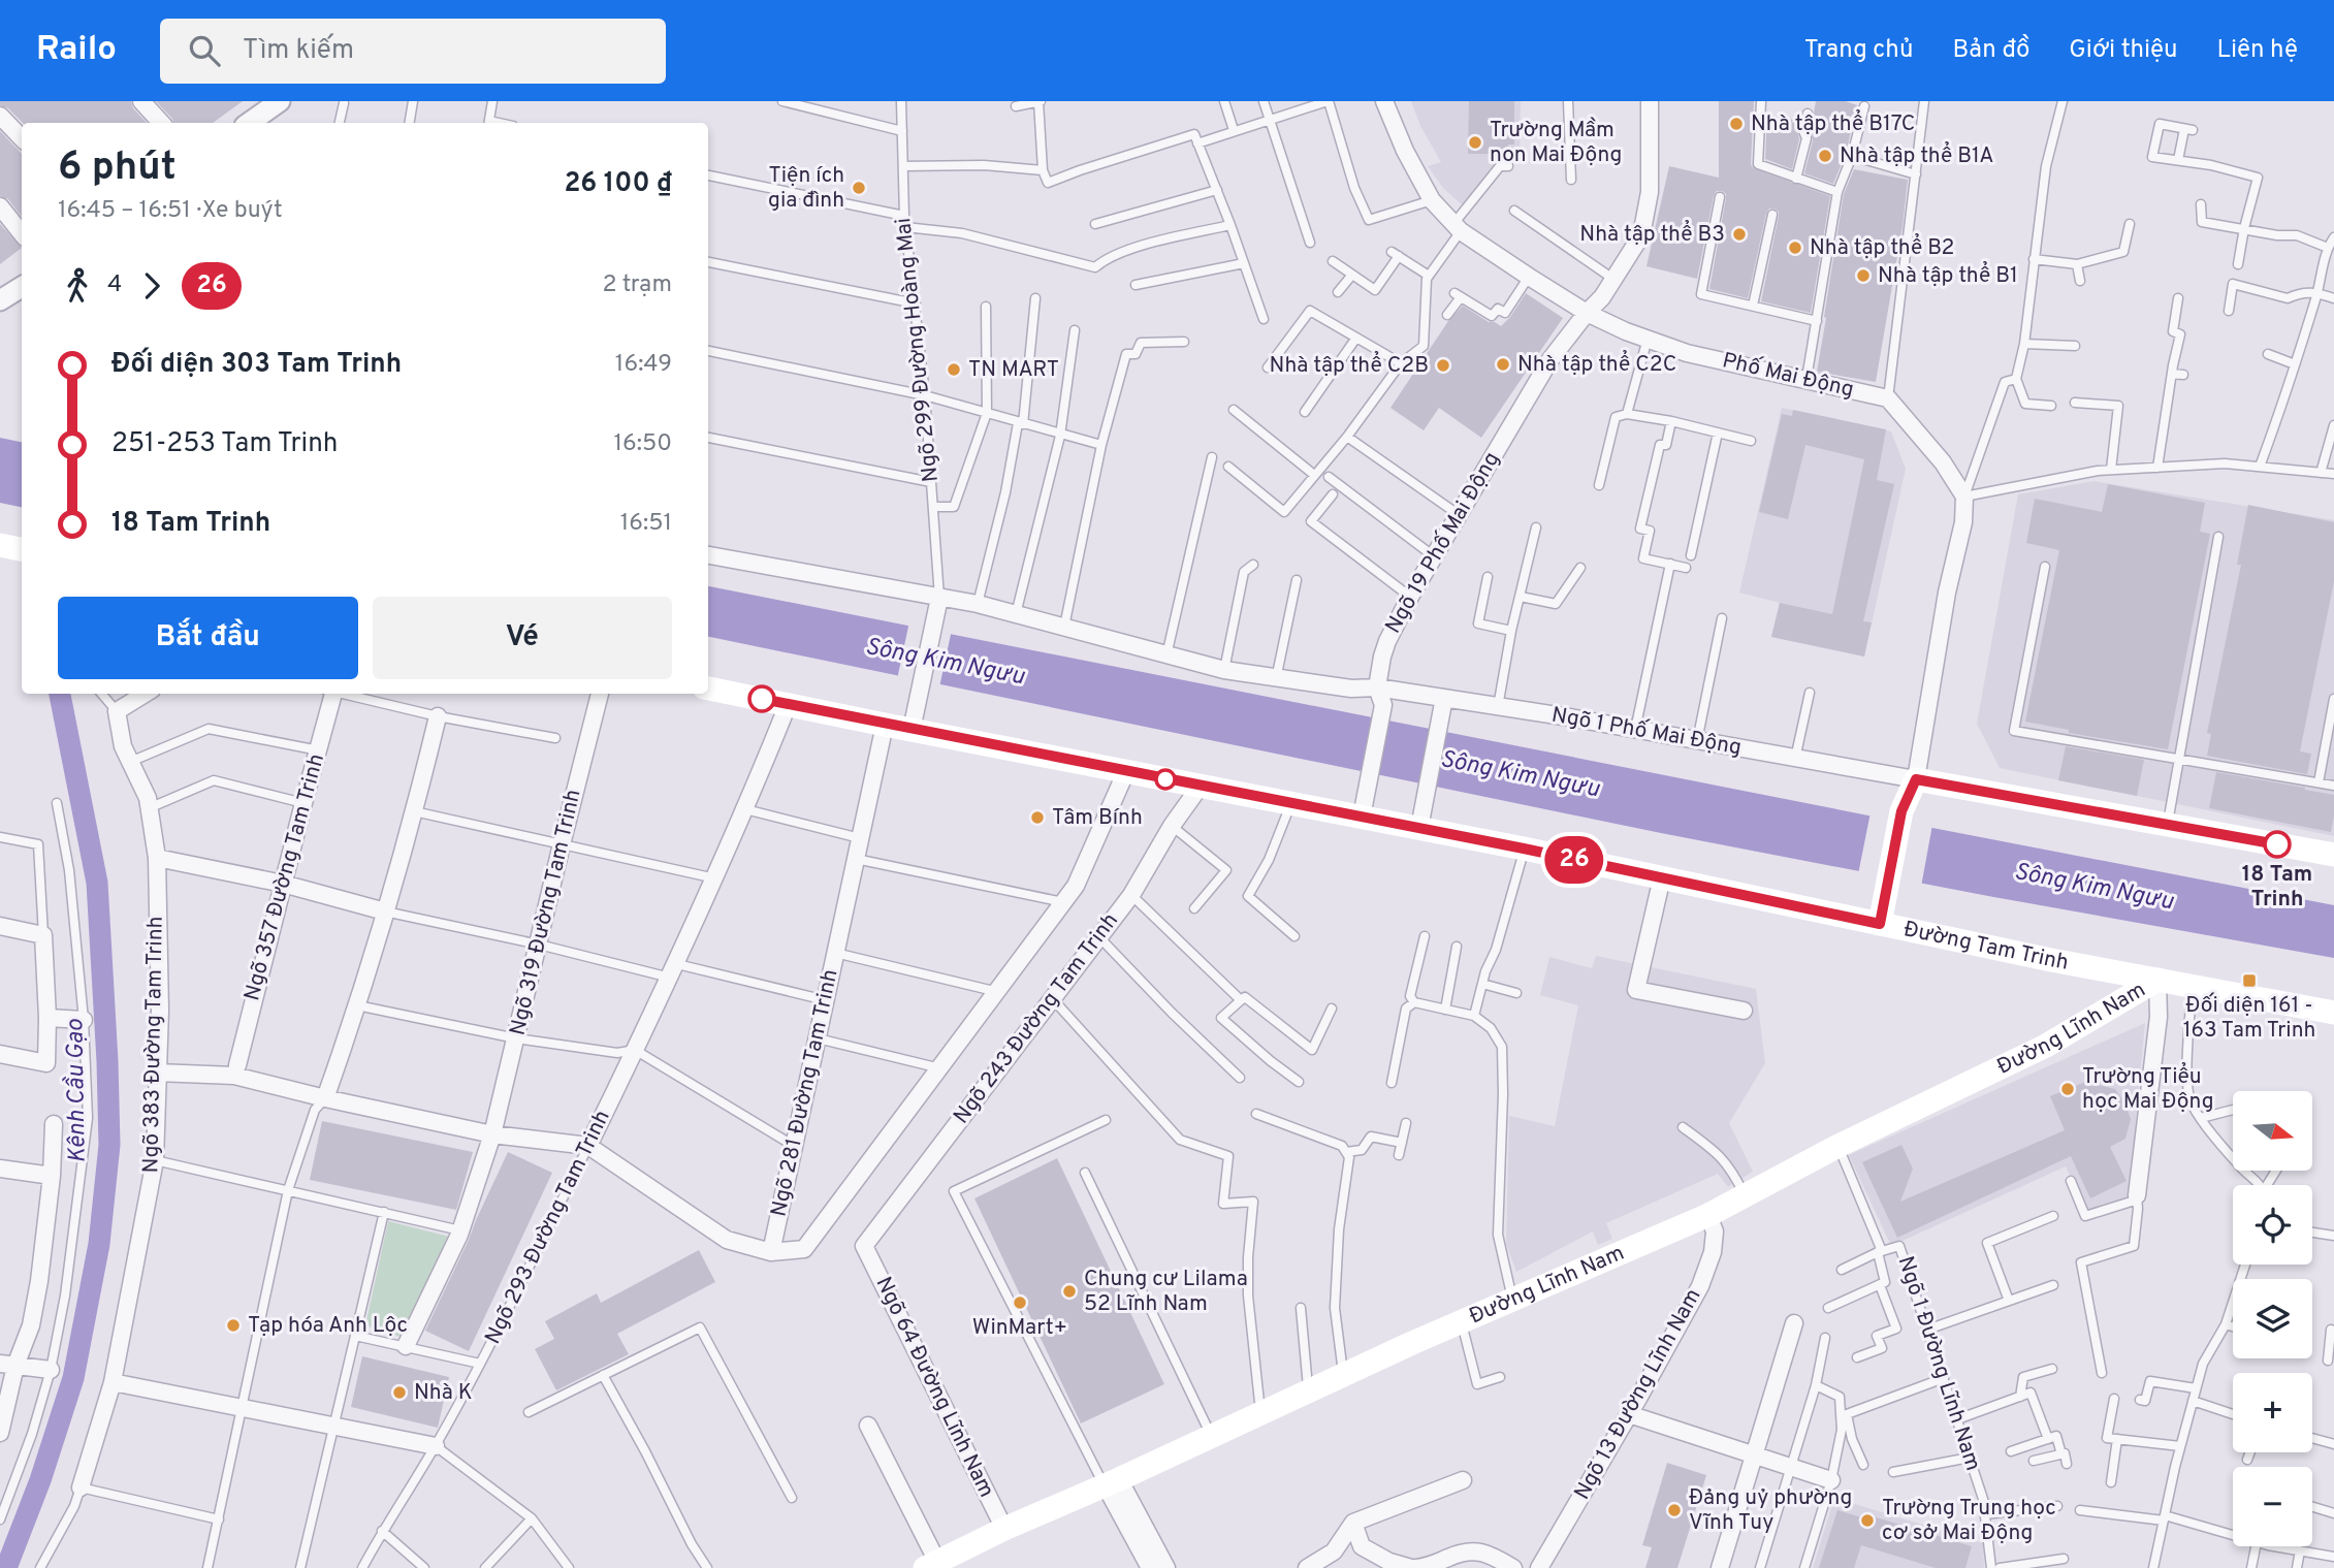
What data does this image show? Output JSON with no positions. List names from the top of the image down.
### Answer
{
  "streets": {
    "main road": ["Đường Tam Trinh", "Đường Lĩnh Nam"],
    "street": [
      "Phố Mai Động",
      "Ngõ 19 Phố Mai Động",
      "Ngõ 1 Phố Mai Động",
      "Ngõ 357 Đường Tam Trinh",
      "Ngõ 319 Đường Tam Trinh",
      "Ngõ 243 Đường Tam Trinh",
      "Ngõ 383 Đường Tam Trinh",
      "Ngõ 281 Đường Tam Trinh",
      "Ngõ 293 Đường Tam Trinh",
      "Ngõ 64 Đường Lĩnh Nam",
      "Ngõ 13 Đường Lĩnh Nam"
    ],
    "lane": ["Ngõ 299 Đường Hoàng Mai", "Ngõ 1 Đường Lĩnh Nam"]
  },
  "crossings": [
    ["Phố Mai Động", "Ngõ 19 Phố Mai Động"],
    ["Ngõ 19 Phố Mai Động", "Ngõ 1 Phố Mai Động"],
    ["Đường Tam Trinh", "Ngõ 243 Đường Tam Trinh"],
    ["Đường Tam Trinh", "Đường Lĩnh Nam"],
    ["Đường Tam Trinh", "Ngõ 281 Đường Tam Trinh"],
    ["Đường Tam Trinh", "Ngõ 293 Đường Tam Trinh"],
    ["Ngõ 243 Đường Tam Trinh", "Ngõ 64 Đường Lĩnh Nam"],
    ["Đường Lĩnh Nam", "Ngõ 1 Đường Lĩnh Nam"],
    ["Đường Lĩnh Nam", "Ngõ 64 Đường Lĩnh Nam"],
    ["Đường Lĩnh Nam", "Ngõ 13 Đường Lĩnh Nam"]
  ],
  "water": ["Sông Kim Ngưu", "Kênh Cầu Gạo"],
  "places": {
    "other": [
      "Nhà tập thể B17C",
      "Trường Mầm non Mai Động",
      "Nhà tập thể B1A",
      "Tiện ích gia đình",
      "Nhà tập thể B3",
      "Nhà tập thể B2",
      "Nhà tập thể B1",
      "Nhà tập thể C2C",
      "Nhà tập thể C2B",
      "TN MART",
      "Tâm Bính",
      "18 Tam Trinh",
      "Trường Tiểu học Mai Động",
      "Chung cư Lilama 52 Lĩnh Nam",
      "WinMart+",
      "Tạp hóa Anh Lộc",
      "Nhà K",
      "Đảng uỷ phường Vĩnh Tuy",
      "Trường Trung học cơ sở Mai Động"
    ],
    "transit": ["Đối diện 161 - 163 Tam Trinh"]
  },
  "lines": ["bus line 26"],
  "north": "right",
  "page": {
    "header": "Railo",
    "search": "Tìm kiếm",
    "nav": [
      "Trang chủ",
      "Bản đồ",
      "Giới thiệu",
      "Liên hệ"
    ],
    "on_map": "26",
    "heading": ["6 phút", "16:45 – 16:51 · Xe buýt", "26 100 ₫"],
    "legs": ["4", "26", "2 trạm"],
    "list": [
      {
        "name": "Đối diện 303 Tam Trinh",
        "value": "16:49"
      },
      {
        "name": "251-253 Tam Trinh",
        "value": "16:50"
      },
      {
        "name": "18 Tam Trinh",
        "value": "16:51"
      }
    ],
    "buttons": ["Bắt đầu", "Vé"],
    "map_buttons": ["+", "−"]
  }
}
